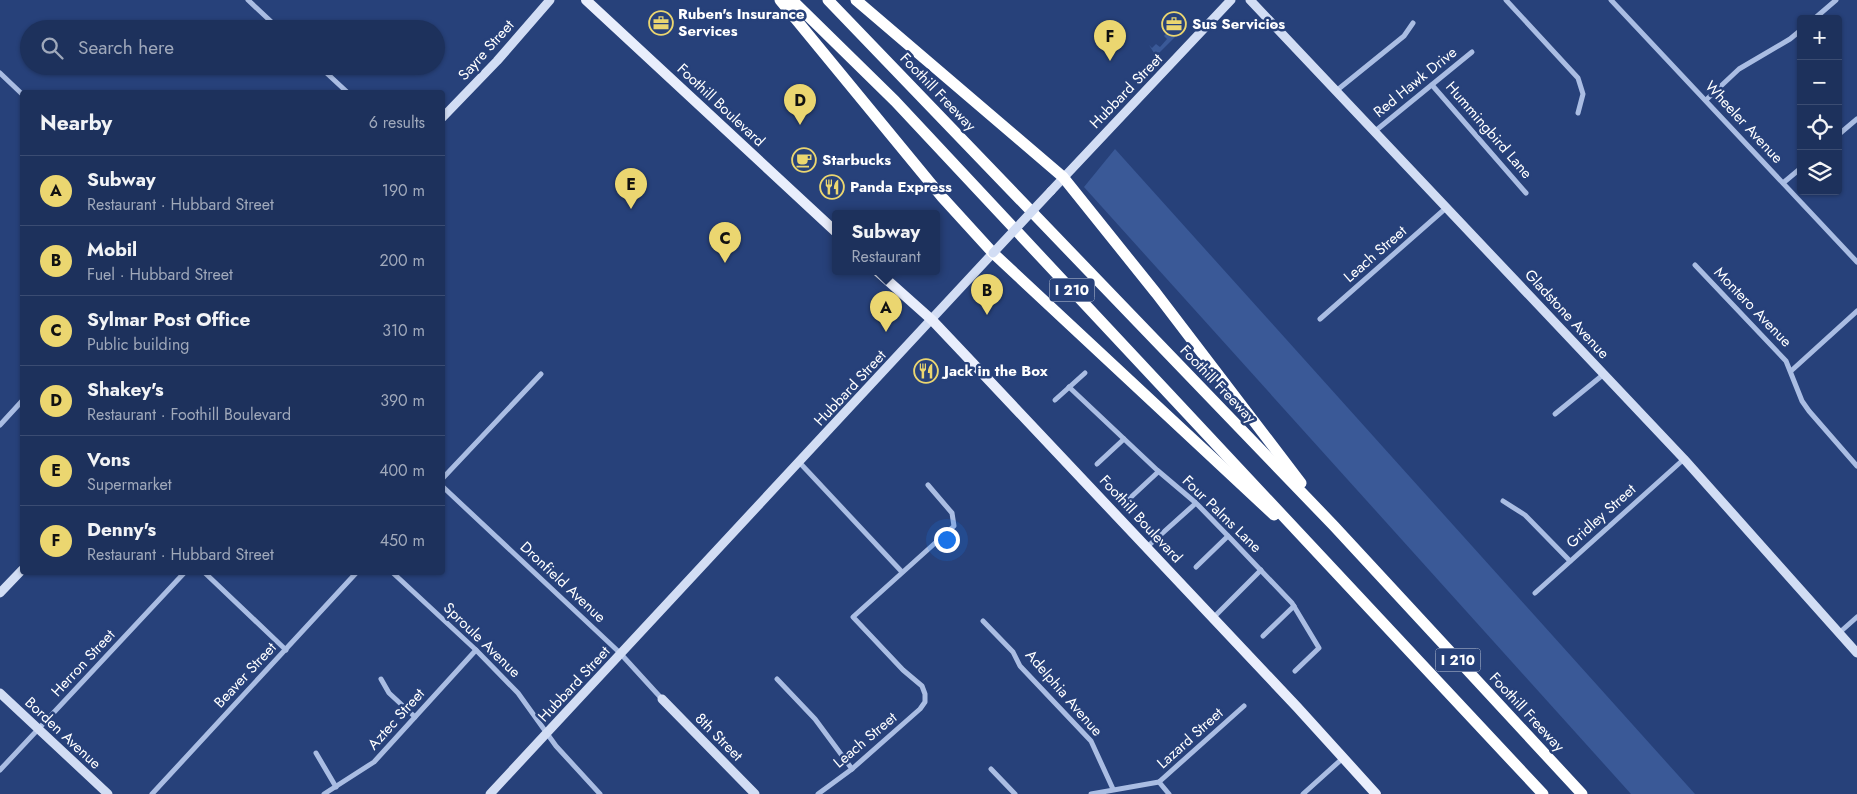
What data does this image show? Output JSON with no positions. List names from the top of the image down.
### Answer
{
  "streets": {
    "highway": ["Foothill Freeway", "I 210"],
    "main road": ["Foothill Boulevard"],
    "street": [
      "Sayre Street",
      "Red Hawk Drive",
      "Hubbard Street",
      "Wheeler Avenue",
      "Hummingbird Lane",
      "Leach Street",
      "Montero Avenue",
      "Gladstone Avenue",
      "Four Palms Lane",
      "Gridley Street",
      "Dronfield Avenue",
      "Sproule Avenue",
      "Herron Street",
      "Beaver Street",
      "Adelphia Avenue",
      "Aztec Street",
      "Borden Avenue",
      "8th Street",
      "Lazard Street"
    ]
  },
  "crossings": [
    ["Red Hawk Drive", "Hummingbird Lane"],
    ["Red Hawk Drive", "Gladstone Avenue"],
    ["Hubbard Street", "Foothill Boulevard"],
    ["Hubbard Street", "Dronfield Avenue"],
    ["Hubbard Street", "Sproule Avenue"],
    ["Leach Street", "Gladstone Avenue"],
    ["Gladstone Avenue", "Gridley Street"],
    ["Dronfield Avenue", "8th Street"],
    ["Sproule Avenue", "Aztec Street"],
    ["Herron Street", "Borden Avenue"],
    ["Adelphia Avenue", "Lazard Street"]
  ],
  "places": {
    "office": ["Ruben's Insurance Services", "Sus Servicios"],
    "cafe": ["Starbucks"],
    "restaurant": ["Panda Express", "Jack in the Box"]
  },
  "page": {
    "map_buttons": ["+", "−"],
    "pins": [
      "F",
      "D",
      "E",
      "C",
      "B",
      "A"
    ],
    "search": "Search here",
    "heading": ["Nearby", "6 results"],
    "list": [
      {
        "mark": "A",
        "name": "Subway",
        "note": "Restaurant · Hubbard Street",
        "value": "190 m"
      },
      {
        "mark": "B",
        "name": "Mobil",
        "note": "Fuel · Hubbard Street",
        "value": "200 m"
      },
      {
        "mark": "C",
        "name": "Sylmar Post Office",
        "note": "Public building",
        "value": "310 m"
      },
      {
        "mark": "D",
        "name": "Shakey's",
        "note": "Restaurant · Foothill Boulevard",
        "value": "390 m"
      },
      {
        "mark": "E",
        "name": "Vons",
        "note": "Supermarket",
        "value": "400 m"
      },
      {
        "mark": "F",
        "name": "Denny's",
        "note": "Restaurant · Hubbard Street",
        "value": "450 m"
      }
    ],
    "popup": ["Subway", "Restaurant"]
  }
}
